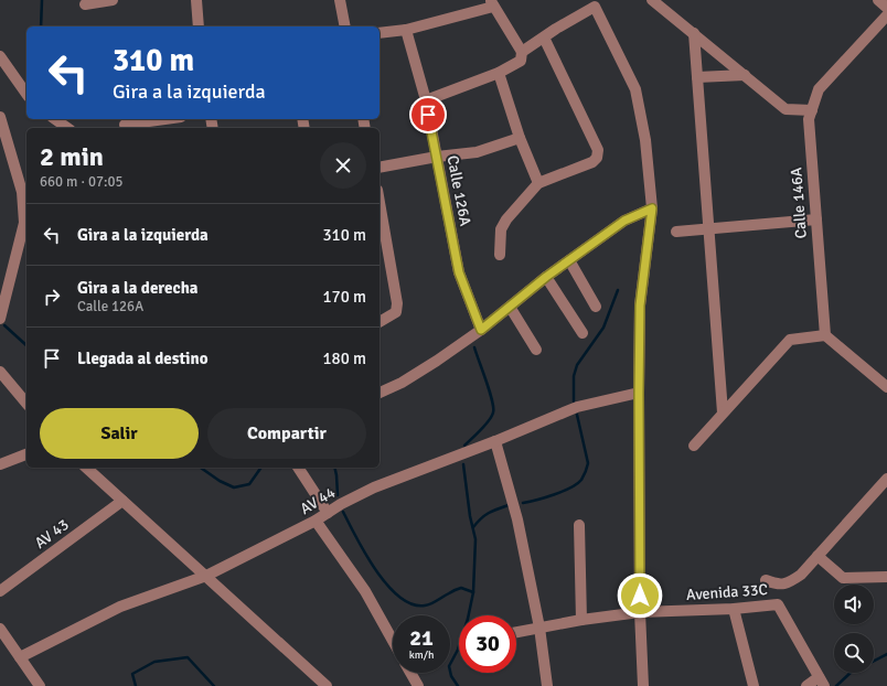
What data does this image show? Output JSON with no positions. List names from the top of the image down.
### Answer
{
  "streets": {
    "street": [
      "Calle 126A",
      "Calle 146A",
      "AV 44",
      "AV 43",
      "Avenida 33C"
    ]
  },
  "page": {
    "turn": ["310 m", "Gira a la izquierda"],
    "heading": ["2 min", "660 m · 07:05"],
    "list": [
      {
        "name": "Gira a la izquierda",
        "value": "310 m"
      },
      {
        "name": "Gira a la derecha",
        "note": "Calle 126A",
        "value": "170 m"
      },
      {
        "name": "Llegada al destino",
        "value": "180 m"
      }
    ],
    "buttons": ["Salir", "Compartir"],
    "speed": "21 km/h",
    "limit": "30"
  }
}
